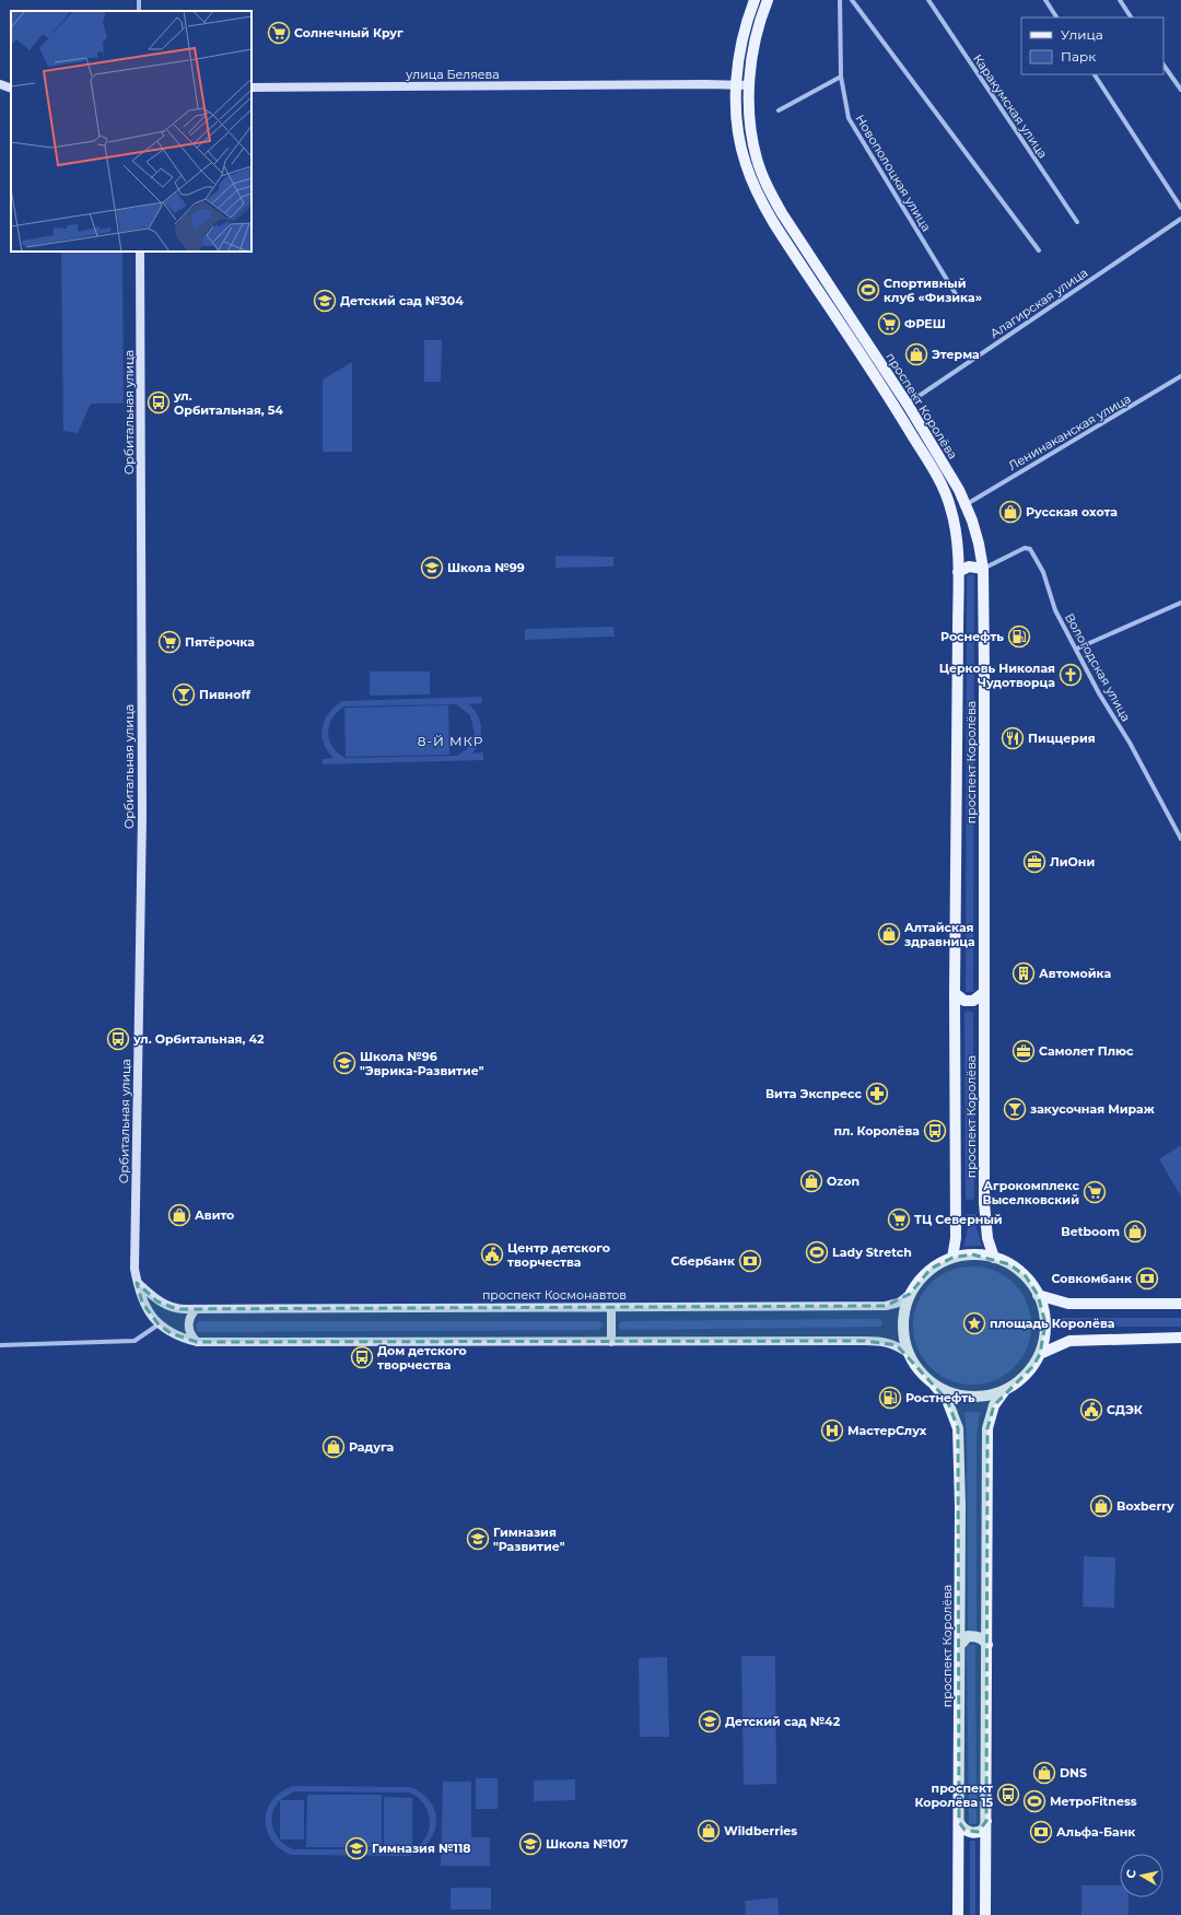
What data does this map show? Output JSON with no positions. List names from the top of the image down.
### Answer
{
  "streets": {
    "main road": [
      "улица Беляева",
      "проспект Королёва",
      "Орбитальная улица",
      "проспект Космонавтов"
    ],
    "street": [
      "Каракумская улица",
      "Новополоцкая улица",
      "Алагирская улица",
      "Ленинаканская улица",
      "Вологодская улица"
    ]
  },
  "crossings": [
    ["улица Беляева", "проспект Королёва"],
    ["Алагирская улица", "проспект Королёва"],
    ["проспект Королёва", "Ленинаканская улица"],
    ["проспект Королёва", "Вологодская улица"],
    ["проспект Королёва", "проспект Космонавтов"],
    ["Орбитальная улица", "проспект Космонавтов"]
  ],
  "districts": ["8-Й МКР"],
  "places": {
    "supermarket": [
      "Солнечный Круг",
      "ФРЕШ",
      "Пятёрочка",
      "Агрокомплекс Выселковский",
      "ТЦ Северный"
    ],
    "sports": ["Спортивный клуб «Физика»", "Lady Stretch", "МетроFitness"],
    "school or university": [
      "Детский сад №304",
      "Школа №99",
      "Школа №96 \"Эврика-Развитие\"",
      "Гимназия \"Развитие\"",
      "Детский сад №42",
      "Школа №107",
      "Гимназия №118"
    ],
    "shop": [
      "Этерма",
      "Русская охота",
      "Алтайская здравница",
      "Ozon",
      "Авито",
      "Betboom",
      "Радуга",
      "Boxberry",
      "DNS",
      "Wildberries"
    ],
    "bus stop": [
      "ул. Орбитальная, 54",
      "ул. Орбитальная, 42",
      "пл. Королёва",
      "Дом детского творчества",
      "проспект Королёва 15"
    ],
    "fuel station": ["Роснефть", "Ростнефть"],
    "church": ["Церковь Николая Чудотворца"],
    "bar": ["Пивноff", "закусочная Мираж"],
    "restaurant": ["Пиццерия"],
    "office": ["ЛиОни", "Самолет Плюс"],
    "building": ["Автомойка"],
    "pharmacy": ["Вита Экспресс"],
    "public building": ["Центр детского творчества", "СДЭК"],
    "bank": ["Сбербанк", "Совкомбанк", "Альфа-Банк"],
    "place": ["площадь Королёва"],
    "hospital": ["МастерСлух"]
  },
  "legend": ["Улица", "Парк"],
  "north": "left"
}
